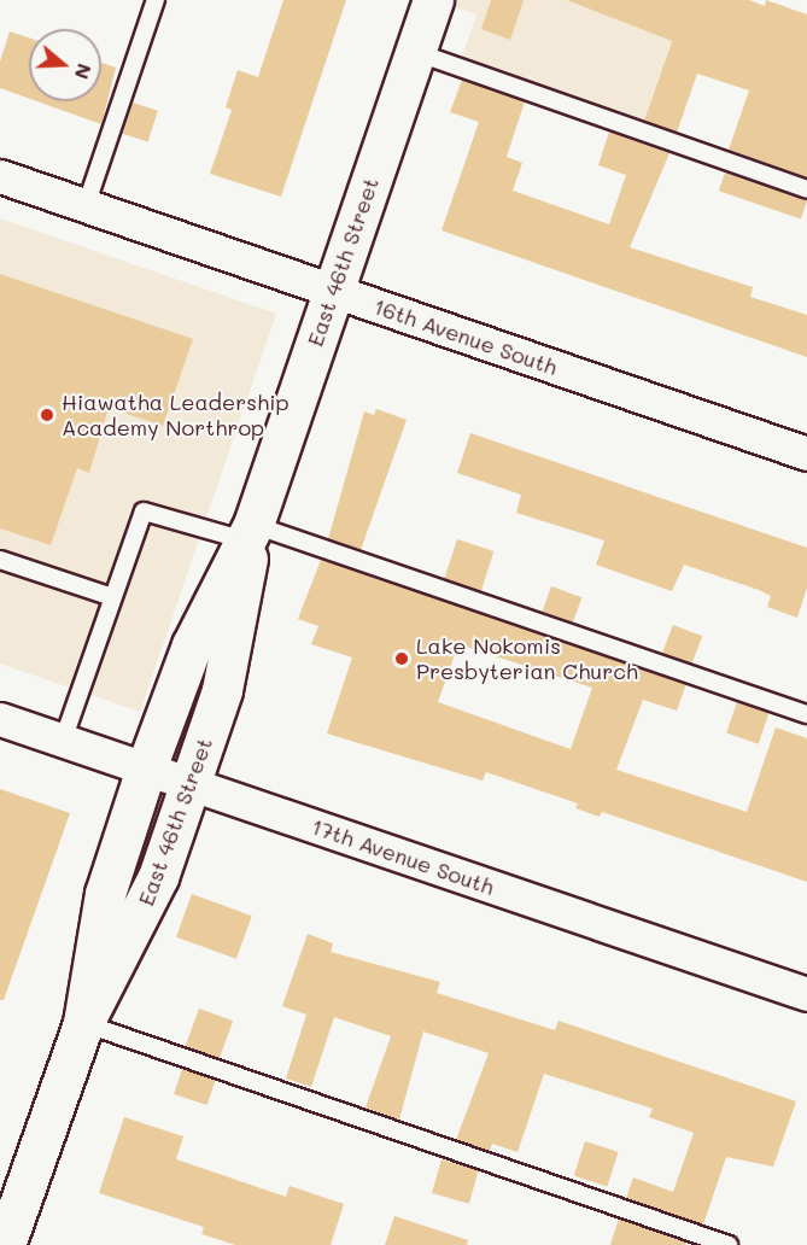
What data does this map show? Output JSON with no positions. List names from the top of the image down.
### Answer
{
  "streets": {
    "main road": ["East 46th Street"],
    "street": ["16th Avenue South", "17th Avenue South"]
  },
  "crossings": [
    ["East 46th Street", "16th Avenue South"],
    ["East 46th Street", "17th Avenue South"]
  ],
  "places": ["Hiawatha Leadership Academy Northrop", "Lake Nokomis Presbyterian Church"],
  "north": "right"
}
